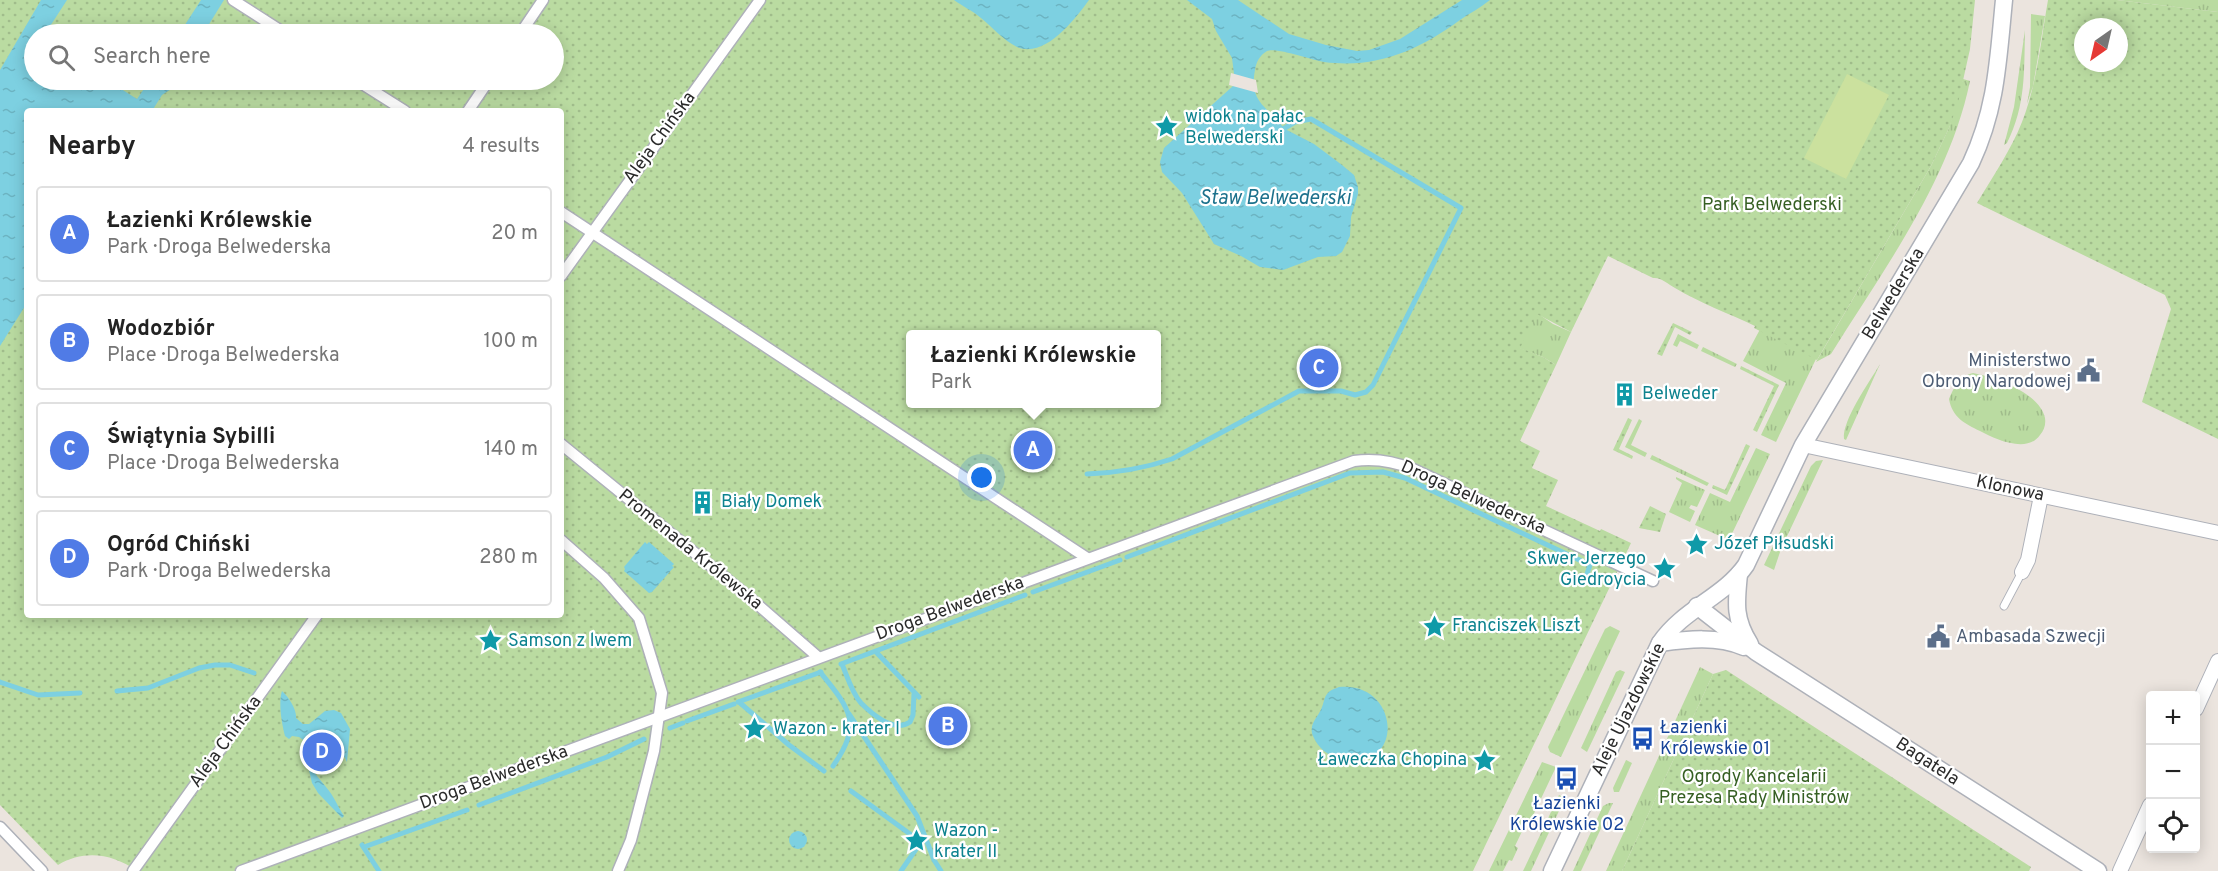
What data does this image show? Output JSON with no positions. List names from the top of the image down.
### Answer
{
  "streets": {
    "street": [
      "Aleja Chińska",
      "Belwederska",
      "Klonowa",
      "Droga Belwederska",
      "Promenada Królewska",
      "Aleje Ujazdowskie",
      "Bagatela"
    ]
  },
  "crossings": [
    ["Belwederska", "Klonowa"],
    ["Belwederska", "Aleje Ujazdowskie"],
    ["Droga Belwederska", "Promenada Królewska"],
    ["Aleje Ujazdowskie", "Bagatela"]
  ],
  "water": ["Staw Belwederski"],
  "parks": ["Park Belwederski", "Ogrody Kancelarii Prezesa Rady Ministrów"],
  "places": {
    "place": [
      "widok na pałac Belwederski",
      "Józef Piłsudski",
      "Skwer Jerzego Giedroycia",
      "Franciszek Liszt",
      "Samson z lwem",
      "Wazon - krater I",
      "Ławeczka Chopina",
      "Wazon - krater II"
    ],
    "public building": ["Ministerstwo Obrony Narodowej", "Ambasada Szwecji"],
    "building": ["Belweder", "Biały Domek"],
    "bus stop": ["Łazienki Królewskie 01", "Łazienki Królewskie 02"]
  },
  "north": "bottom left",
  "page": {
    "search": "Search here",
    "heading": ["Nearby", "4 results"],
    "list": [
      {
        "mark": "A",
        "name": "Łazienki Królewskie",
        "note": "Park · Droga Belwederska",
        "value": "20 m"
      },
      {
        "mark": "B",
        "name": "Wodozbiór",
        "note": "Place · Droga Belwederska",
        "value": "100 m"
      },
      {
        "mark": "C",
        "name": "Świątynia Sybilli",
        "note": "Place · Droga Belwederska",
        "value": "140 m"
      },
      {
        "mark": "D",
        "name": "Ogród Chiński",
        "note": "Park · Droga Belwederska",
        "value": "280 m"
      }
    ],
    "popup": ["Łazienki Królewskie", "Park"],
    "pins": [
      "C",
      "A",
      "B",
      "D"
    ],
    "map_buttons": ["+", "−"]
  }
}
